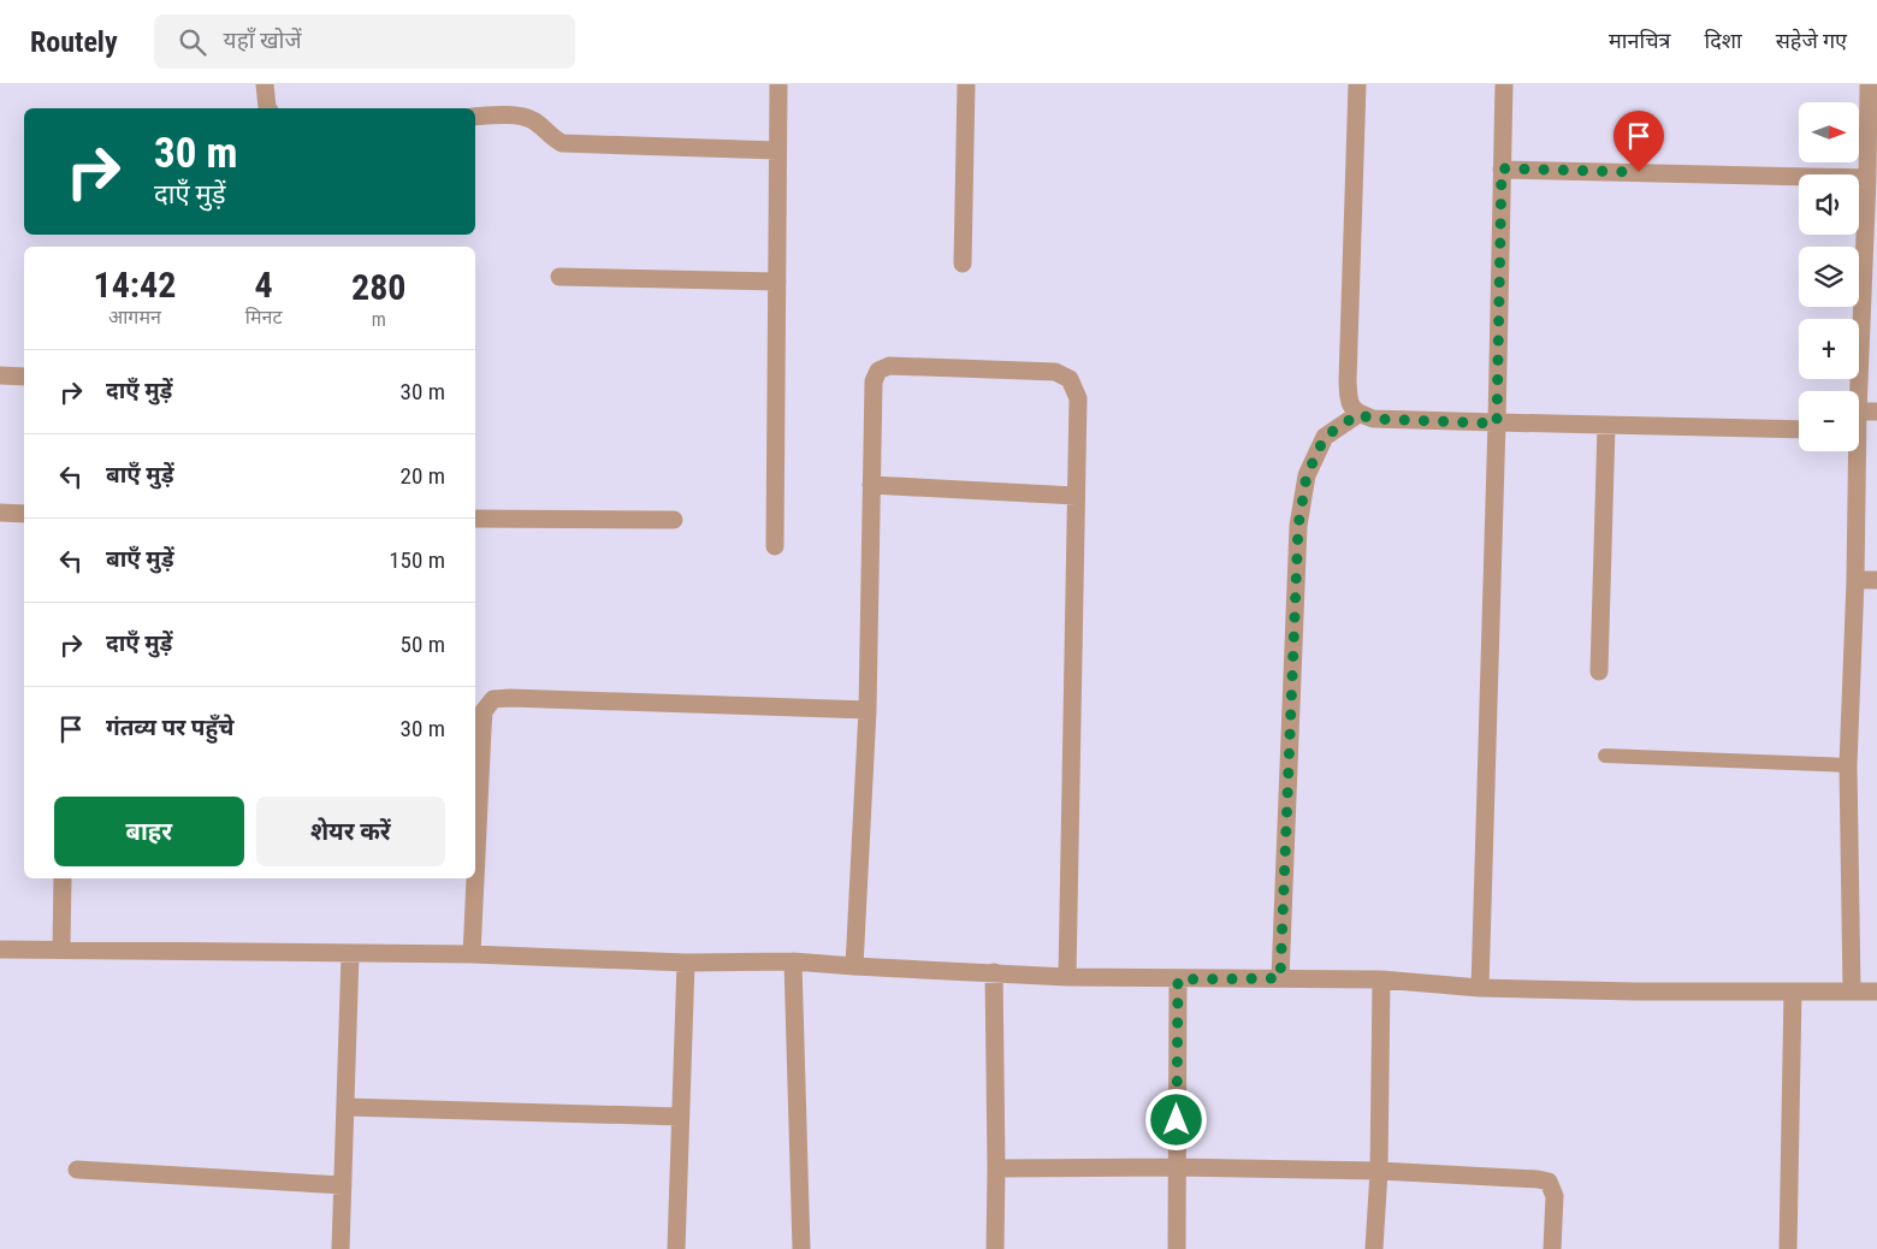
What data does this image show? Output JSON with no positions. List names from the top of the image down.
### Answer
{
  "north": "right",
  "page": {
    "header": "Routely",
    "search": "यहाँ खोजें",
    "nav": ["मानचित्र", "दिशा", "सहेजे गए"],
    "map_buttons": ["+", "−"],
    "turn": ["30 m", "दाएँ मुड़ें"],
    "eta": [
      "14:42",
      "आगमन",
      "4",
      "मिनट",
      "280",
      "m"
    ],
    "list": [
      {
        "name": "दाएँ मुड़ें",
        "value": "30 m"
      },
      {
        "name": "बाएँ मुड़ें",
        "value": "20 m"
      },
      {
        "name": "बाएँ मुड़ें",
        "value": "150 m"
      },
      {
        "name": "दाएँ मुड़ें",
        "value": "50 m"
      },
      {
        "name": "गंतव्य पर पहुँचे",
        "value": "30 m"
      }
    ],
    "buttons": ["बाहर", "शेयर करें"]
  }
}
